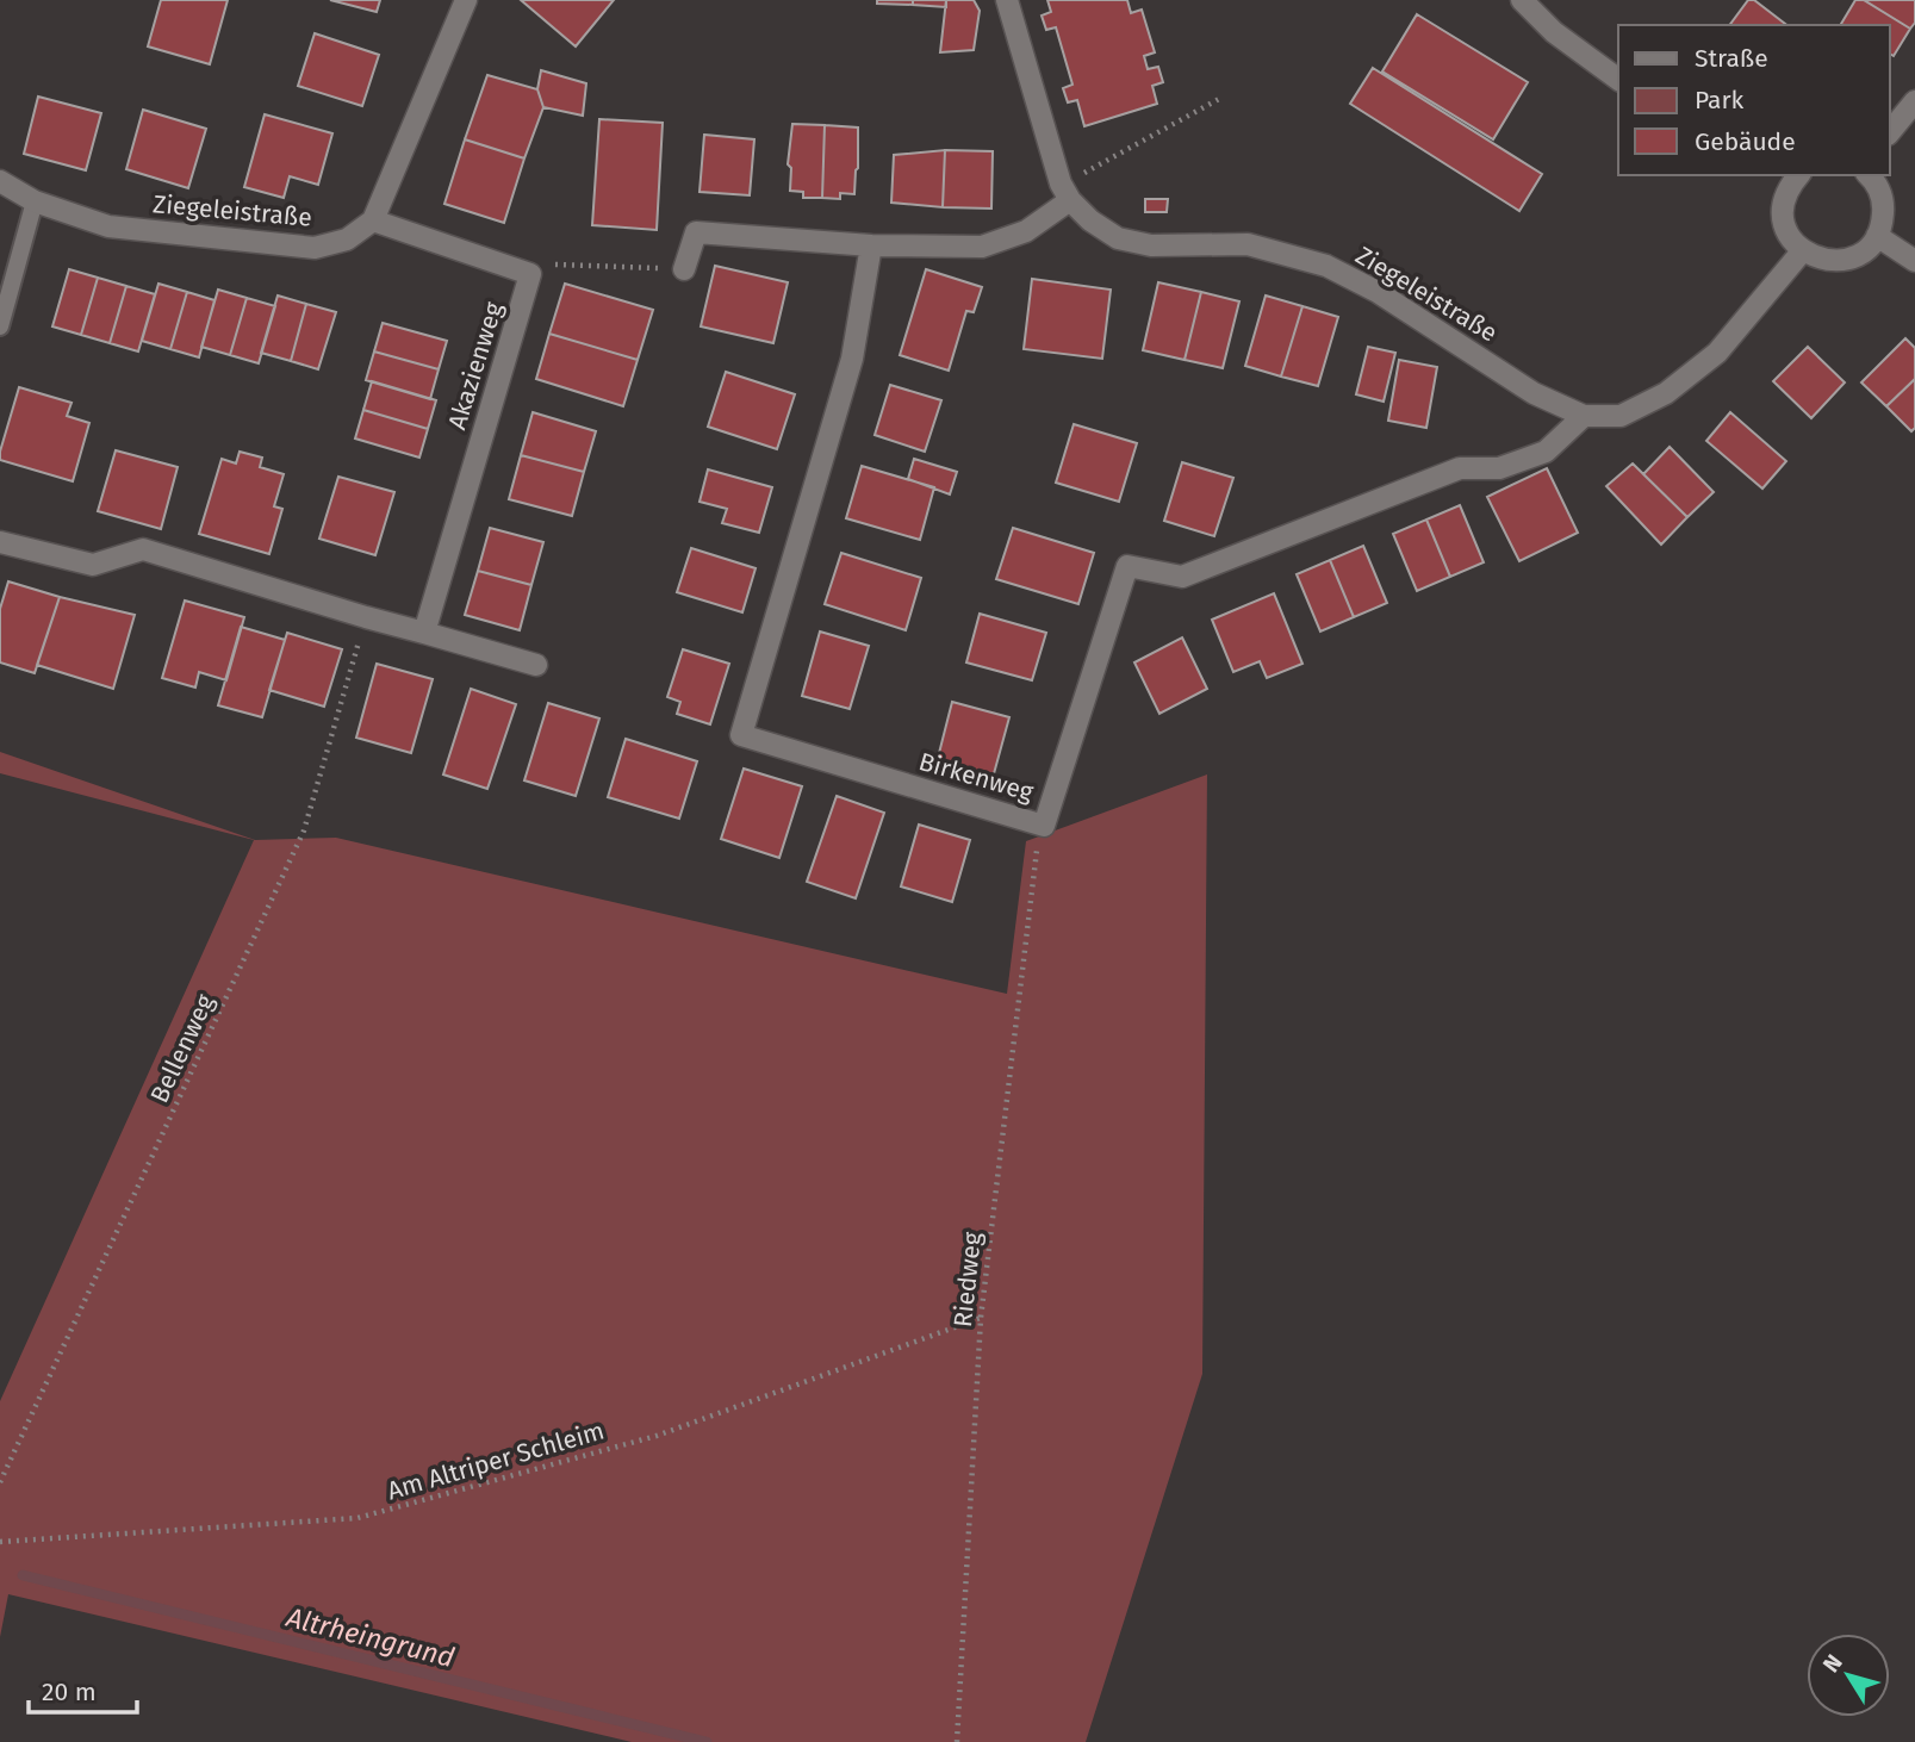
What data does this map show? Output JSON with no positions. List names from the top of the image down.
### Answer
{
  "streets": {
    "street": ["Ziegeleistraße", "Akazienweg", "Birkenweg"],
    "path": ["Bellenweg", "Riedweg", "Am Altriper Schleim"]
  },
  "crossings": [
    ["Ziegeleistraße", "Birkenweg"],
    ["Birkenweg", "Riedweg"],
    ["Riedweg", "Am Altriper Schleim"]
  ],
  "water": ["Altrheingrund"],
  "legend": ["Straße", "Park", "Gebäude"],
  "scale_bar": "20 m",
  "north": "top left"
}
